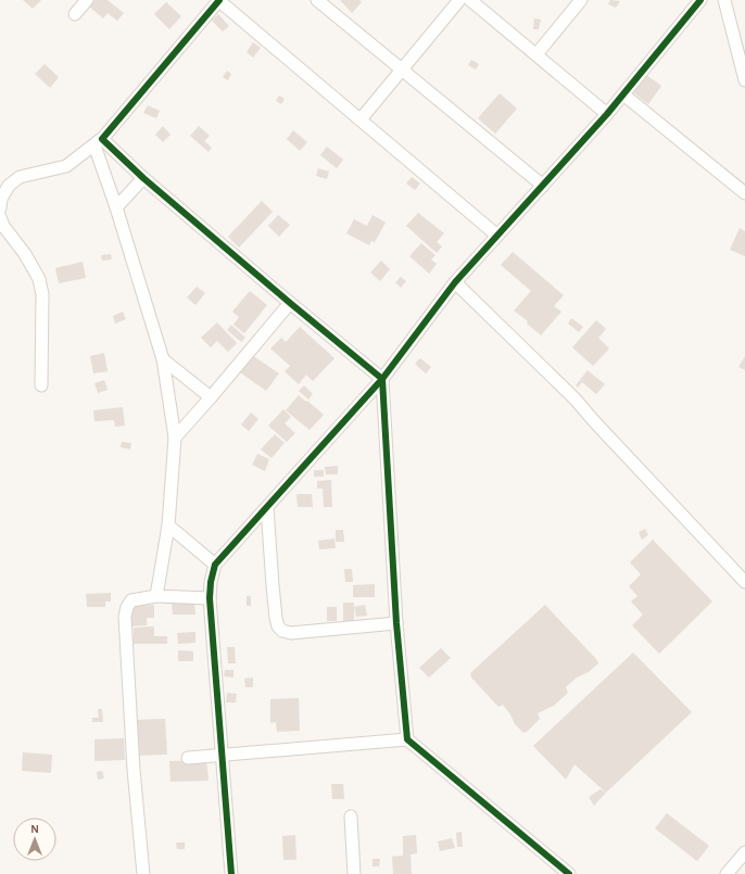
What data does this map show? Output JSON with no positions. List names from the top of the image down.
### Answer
{
  "north": "top"
}
